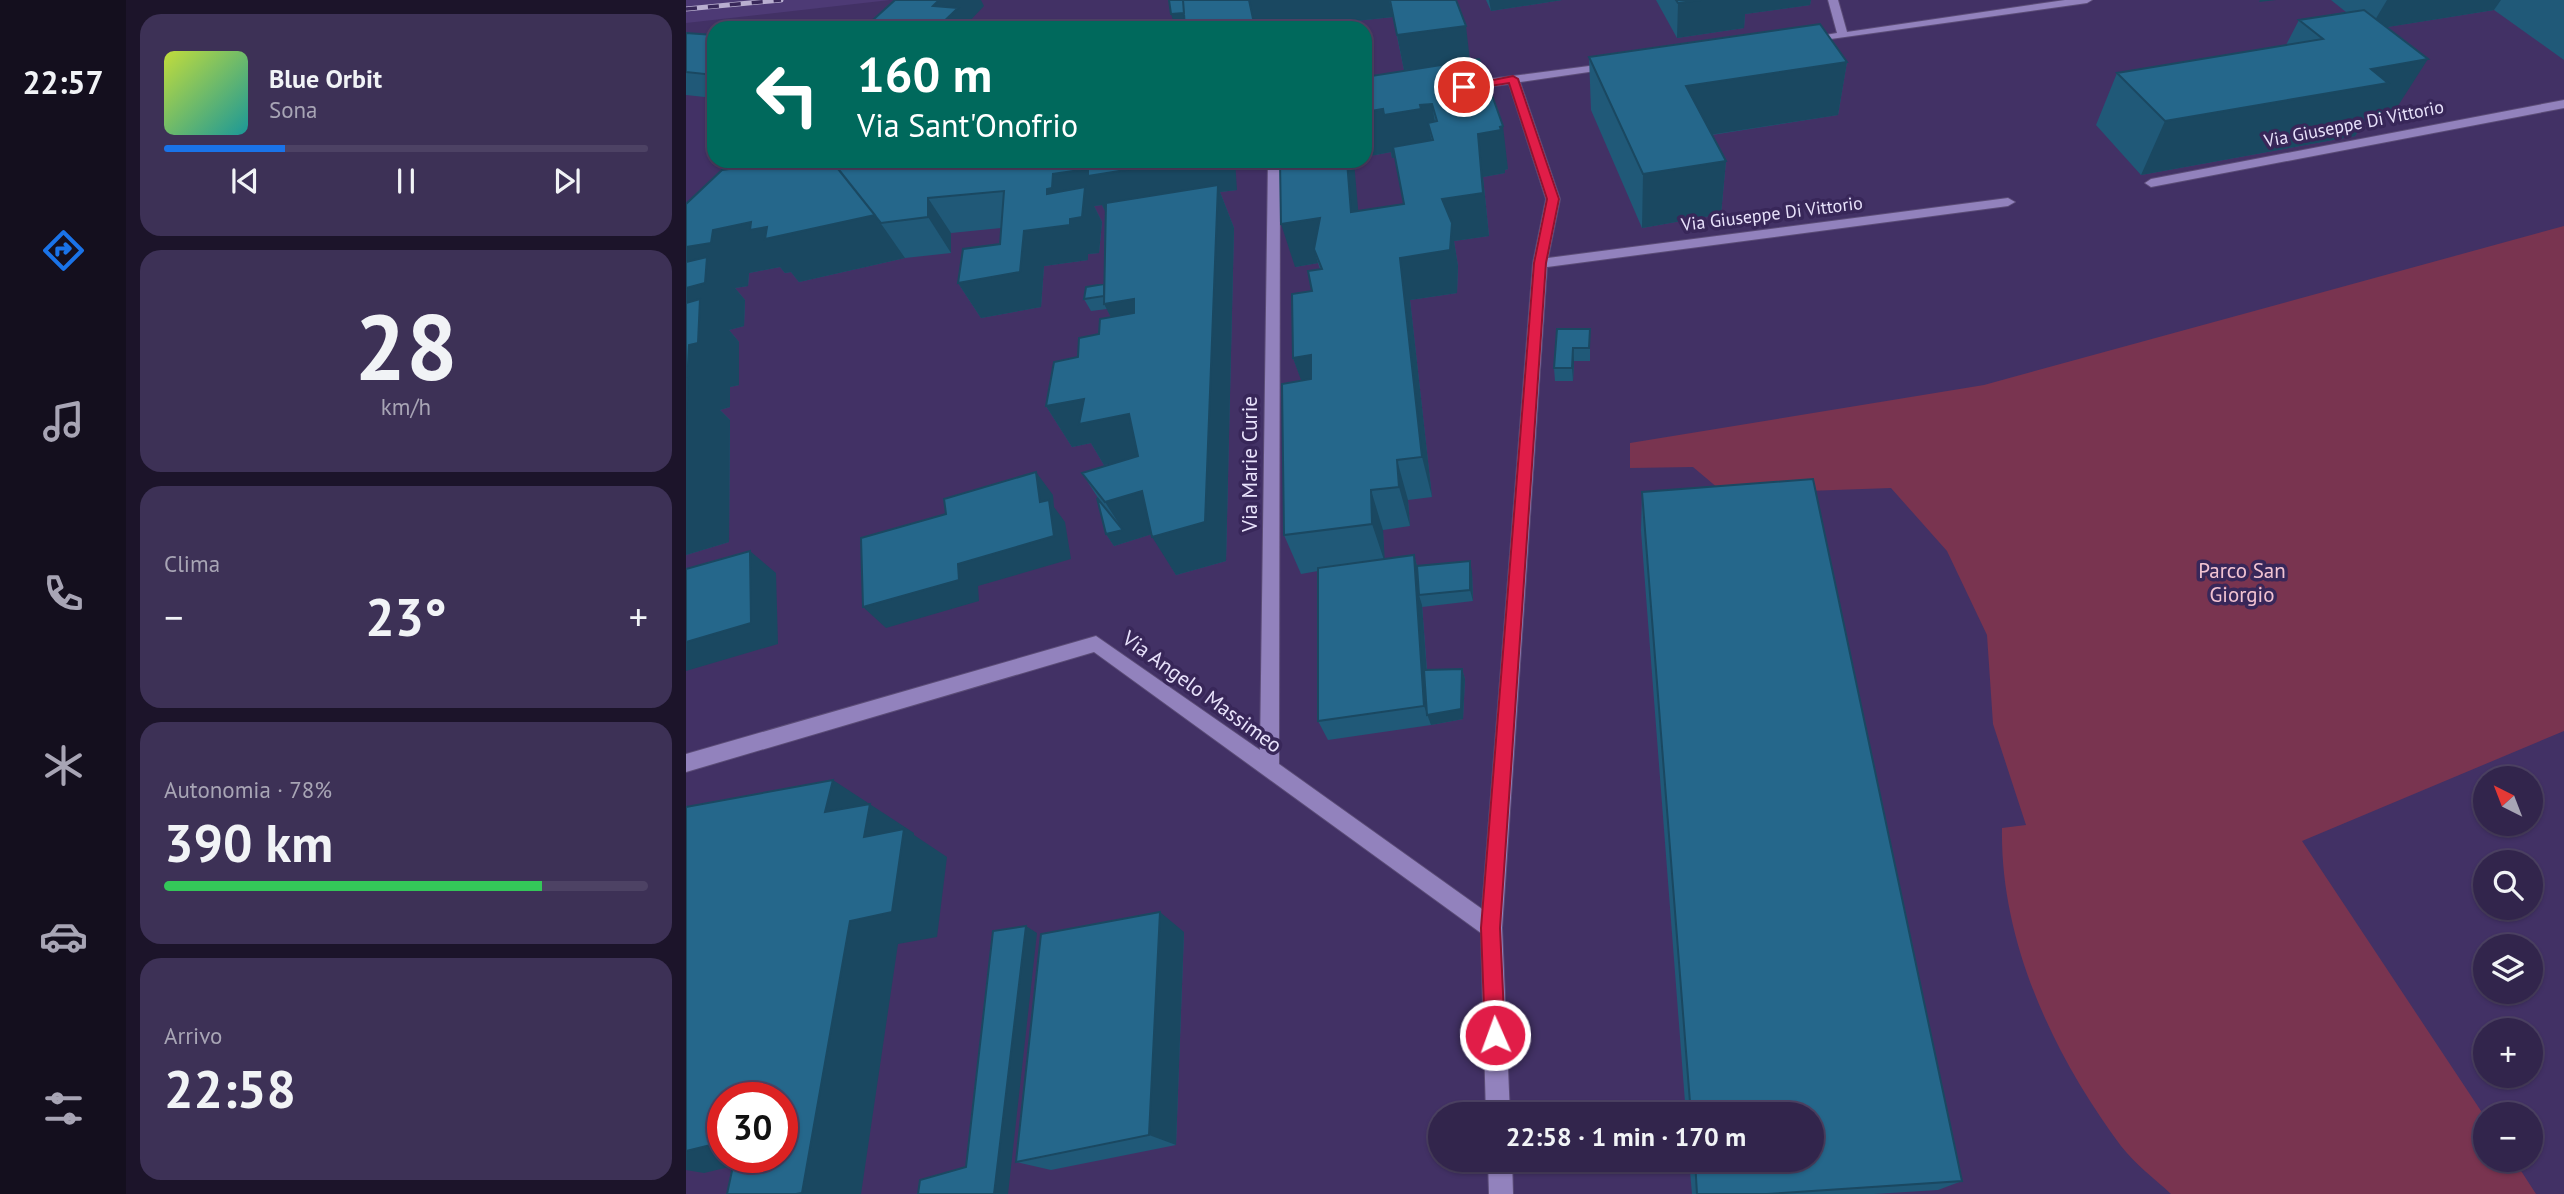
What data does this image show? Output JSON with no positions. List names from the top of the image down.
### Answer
{
  "streets": {
    "street": ["Via Giuseppe Di Vittorio", "Via Marie Curie", "Via Angelo Massimeo"]
  },
  "crossings": [
    ["Via Marie Curie", "Via Angelo Massimeo"]
  ],
  "parks": ["Parco San Giorgio"],
  "north": "top left",
  "page": {
    "tabs": "22:57",
    "turn": ["160 m", "Via Sant'Onofrio"],
    "song": ["Blue Orbit", "Sona"],
    "tile": [
      ["28", "km/h"],
      "Clima",
      ["Autonomia · 78%", "390 km"],
      ["Arrivo", "22:58"]
    ],
    "heat": ["−", "23°", "+"],
    "map_buttons": ["+", "−"],
    "limit": "30",
    "trip": "22:58 · 1 min · 170 m"
  }
}
